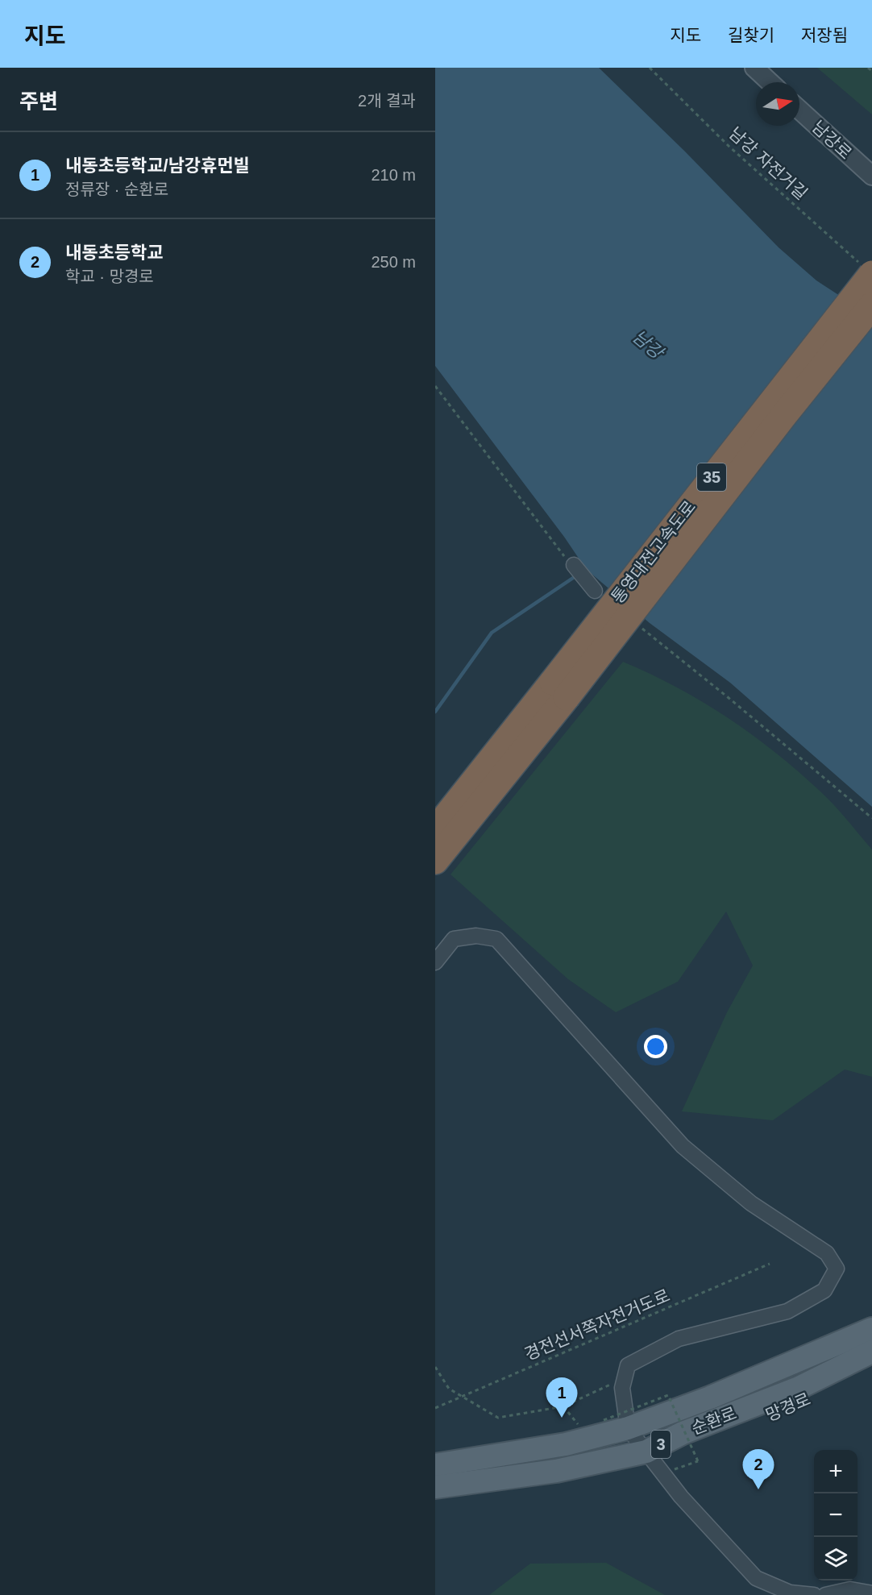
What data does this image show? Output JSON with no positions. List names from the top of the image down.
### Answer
{
  "streets": {
    "highway": ["35", "통영대전고속도로"],
    "main road": ["망경로", "순환로", "3"],
    "street": ["남강로"],
    "path": ["남강 자전거길", "경전선서쪽자전거도로"]
  },
  "crossings": [
    ["남강 자전거길", "통영대전고속도로"],
    ["망경로", "순환로"]
  ],
  "water": ["남강"],
  "north": "right",
  "page": {
    "header": "지도",
    "nav": ["지도", "길찾기", "저장됨"],
    "heading": ["주변", "2개 결과"],
    "list": [
      {
        "mark": "1",
        "name": "내동초등학교/남강휴먼빌",
        "note": "정류장 · 순환로",
        "value": "210 m"
      },
      {
        "mark": "2",
        "name": "내동초등학교",
        "note": "학교 · 망경로",
        "value": "250 m"
      }
    ],
    "pins": ["1", "2"],
    "map_buttons": ["+", "−"]
  }
}
